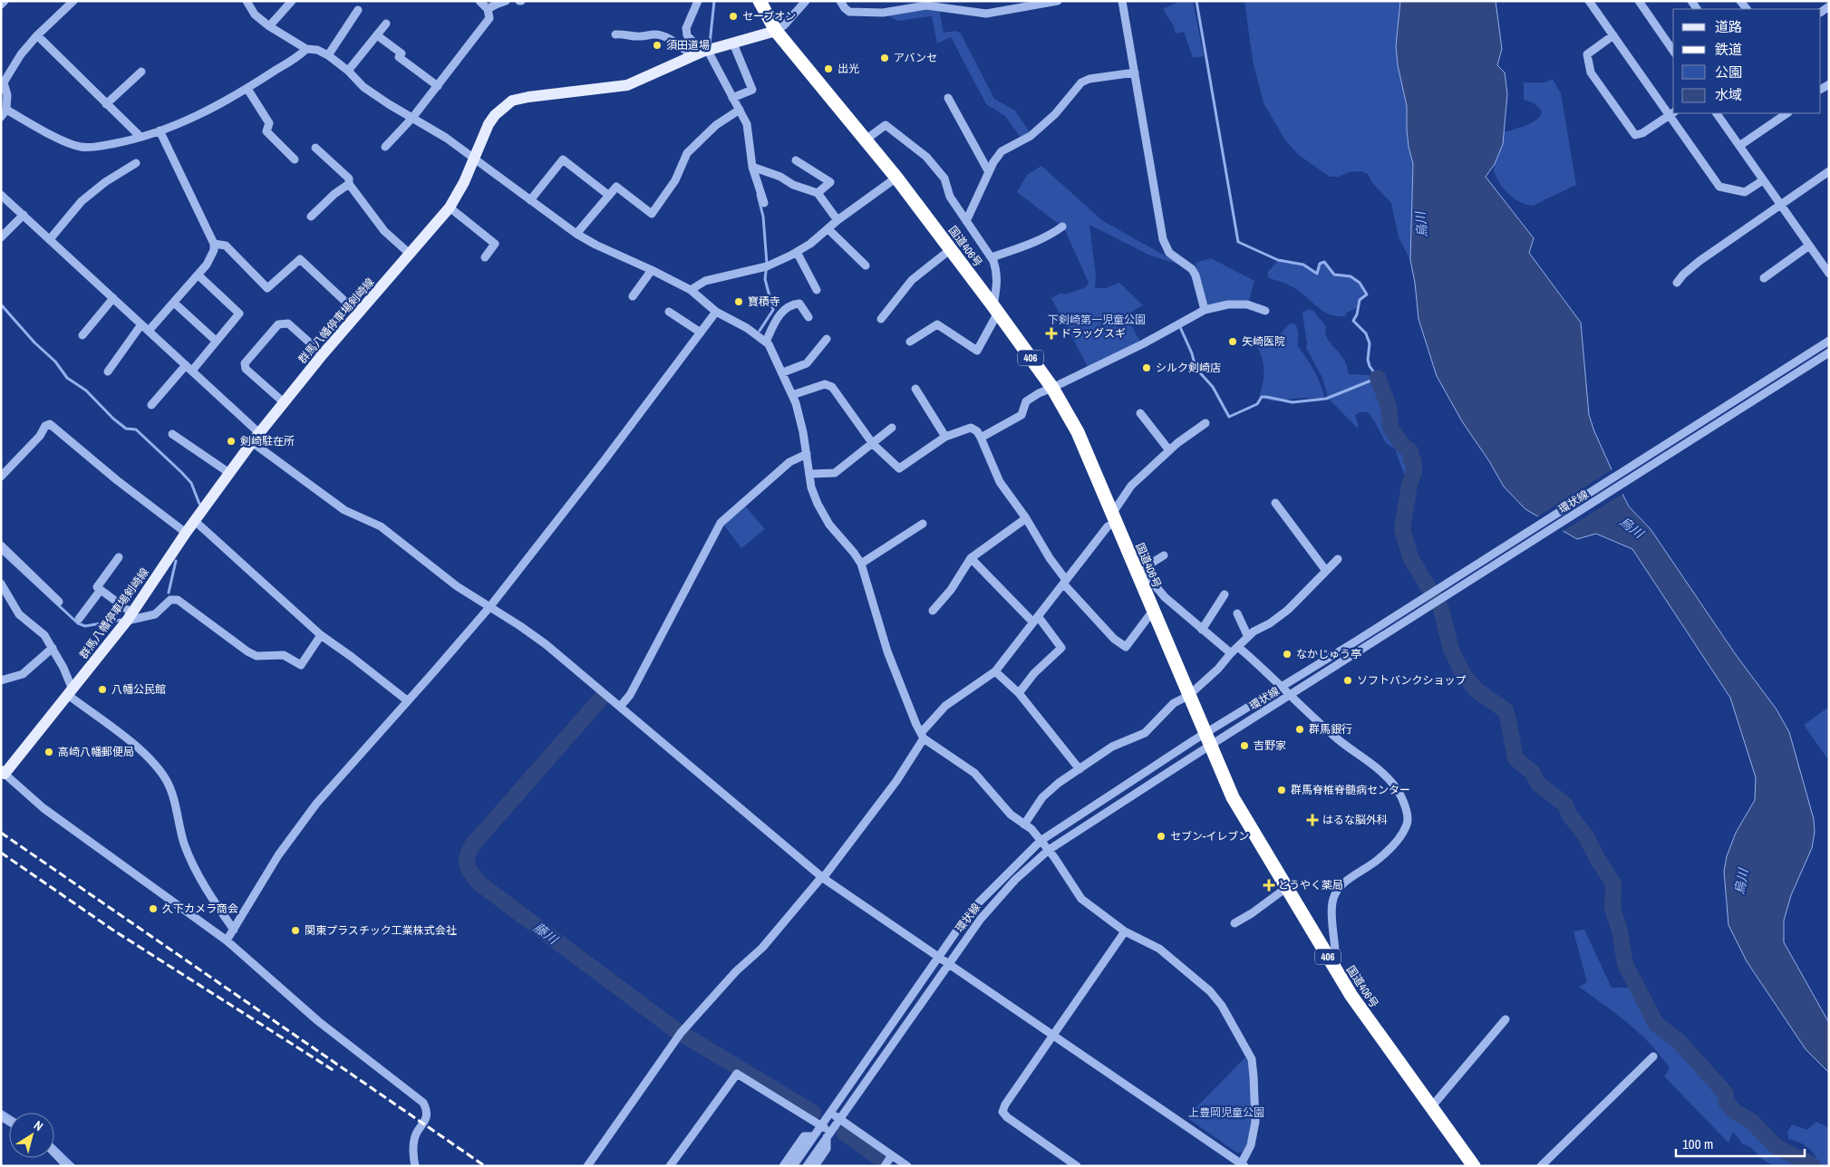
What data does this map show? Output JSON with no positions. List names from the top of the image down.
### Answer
{
  "streets": {
    "highway": ["国道406号", "406"],
    "main road": ["群馬八幡停車場剣崎線"],
    "street": ["環状線"]
  },
  "crossings": [
    ["国道406号", "群馬八幡停車場剣崎線"],
    ["国道406号", "環状線"]
  ],
  "water": ["烏川", "藤川"],
  "parks": ["下剣崎第一児童公園", "上豊岡児童公園"],
  "places": {
    "other": [
      "セーブオン",
      "須田道場",
      "アバンセ",
      "出光",
      "寶積寺",
      "矢崎医院",
      "シルク剣崎店",
      "剣崎駐在所",
      "なかじゅう亭",
      "ソフトバンクショップ",
      "八幡公民館",
      "群馬銀行",
      "吉野家",
      "高崎八幡郵便局",
      "群馬脊椎脊髄病センター",
      "セブン-イレブン",
      "久下カメラ商会",
      "関東プラスチック工業株式会社"
    ],
    "health": ["ドラッグスギ", "はるな脳外科", "とうやく薬局"]
  },
  "legend": [
    "道路",
    "鉄道",
    "公園",
    "水域"
  ],
  "scale_bar": "100 m",
  "north": "top right"
}
